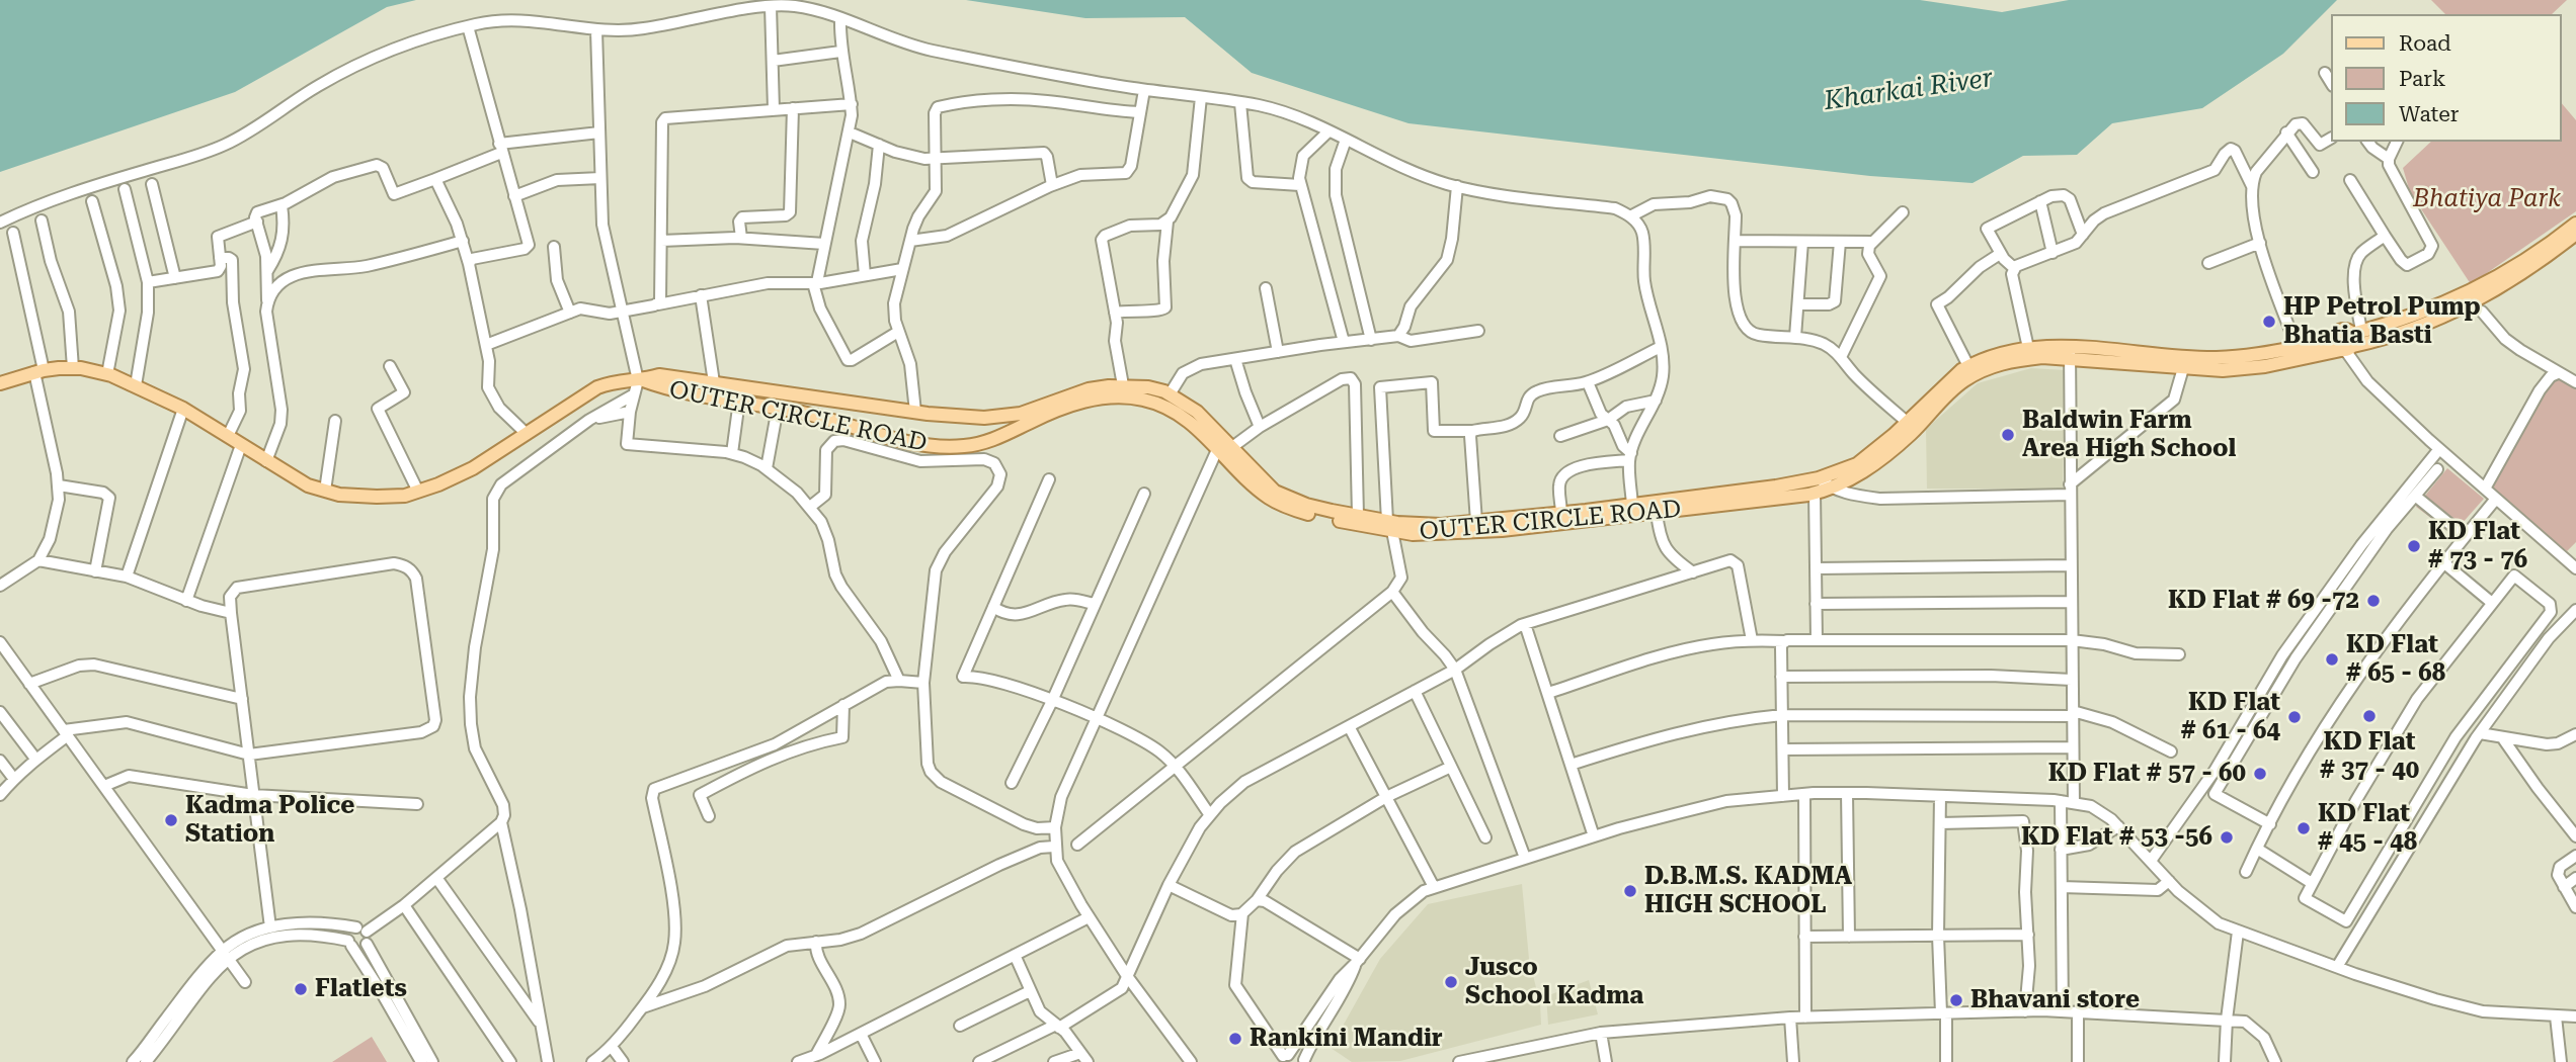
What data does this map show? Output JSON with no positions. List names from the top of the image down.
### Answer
{
  "streets": {
    "main road": ["OUTER CIRCLE ROAD"]
  },
  "water": ["Kharkai River"],
  "parks": ["Bhatiya Park"],
  "places": [
    "HP Petrol Pump Bhatia Basti",
    "Baldwin Farm Area High School",
    "KD Flat # 73 - 76",
    "KD Flat # 69 -72",
    "KD Flat # 65 - 68",
    "KD Flat # 37 - 40",
    "KD Flat # 61 - 64",
    "KD Flat # 57 - 60",
    "Kadma Police Station",
    "KD Flat # 45 - 48",
    "KD Flat # 53 -56",
    "D.B.M.S. KADMA HIGH SCHOOL",
    "Jusco School Kadma",
    "Flatlets",
    "Bhavani store",
    "Rankini Mandir"
  ],
  "legend": ["Road", "Park", "Water"]
}
